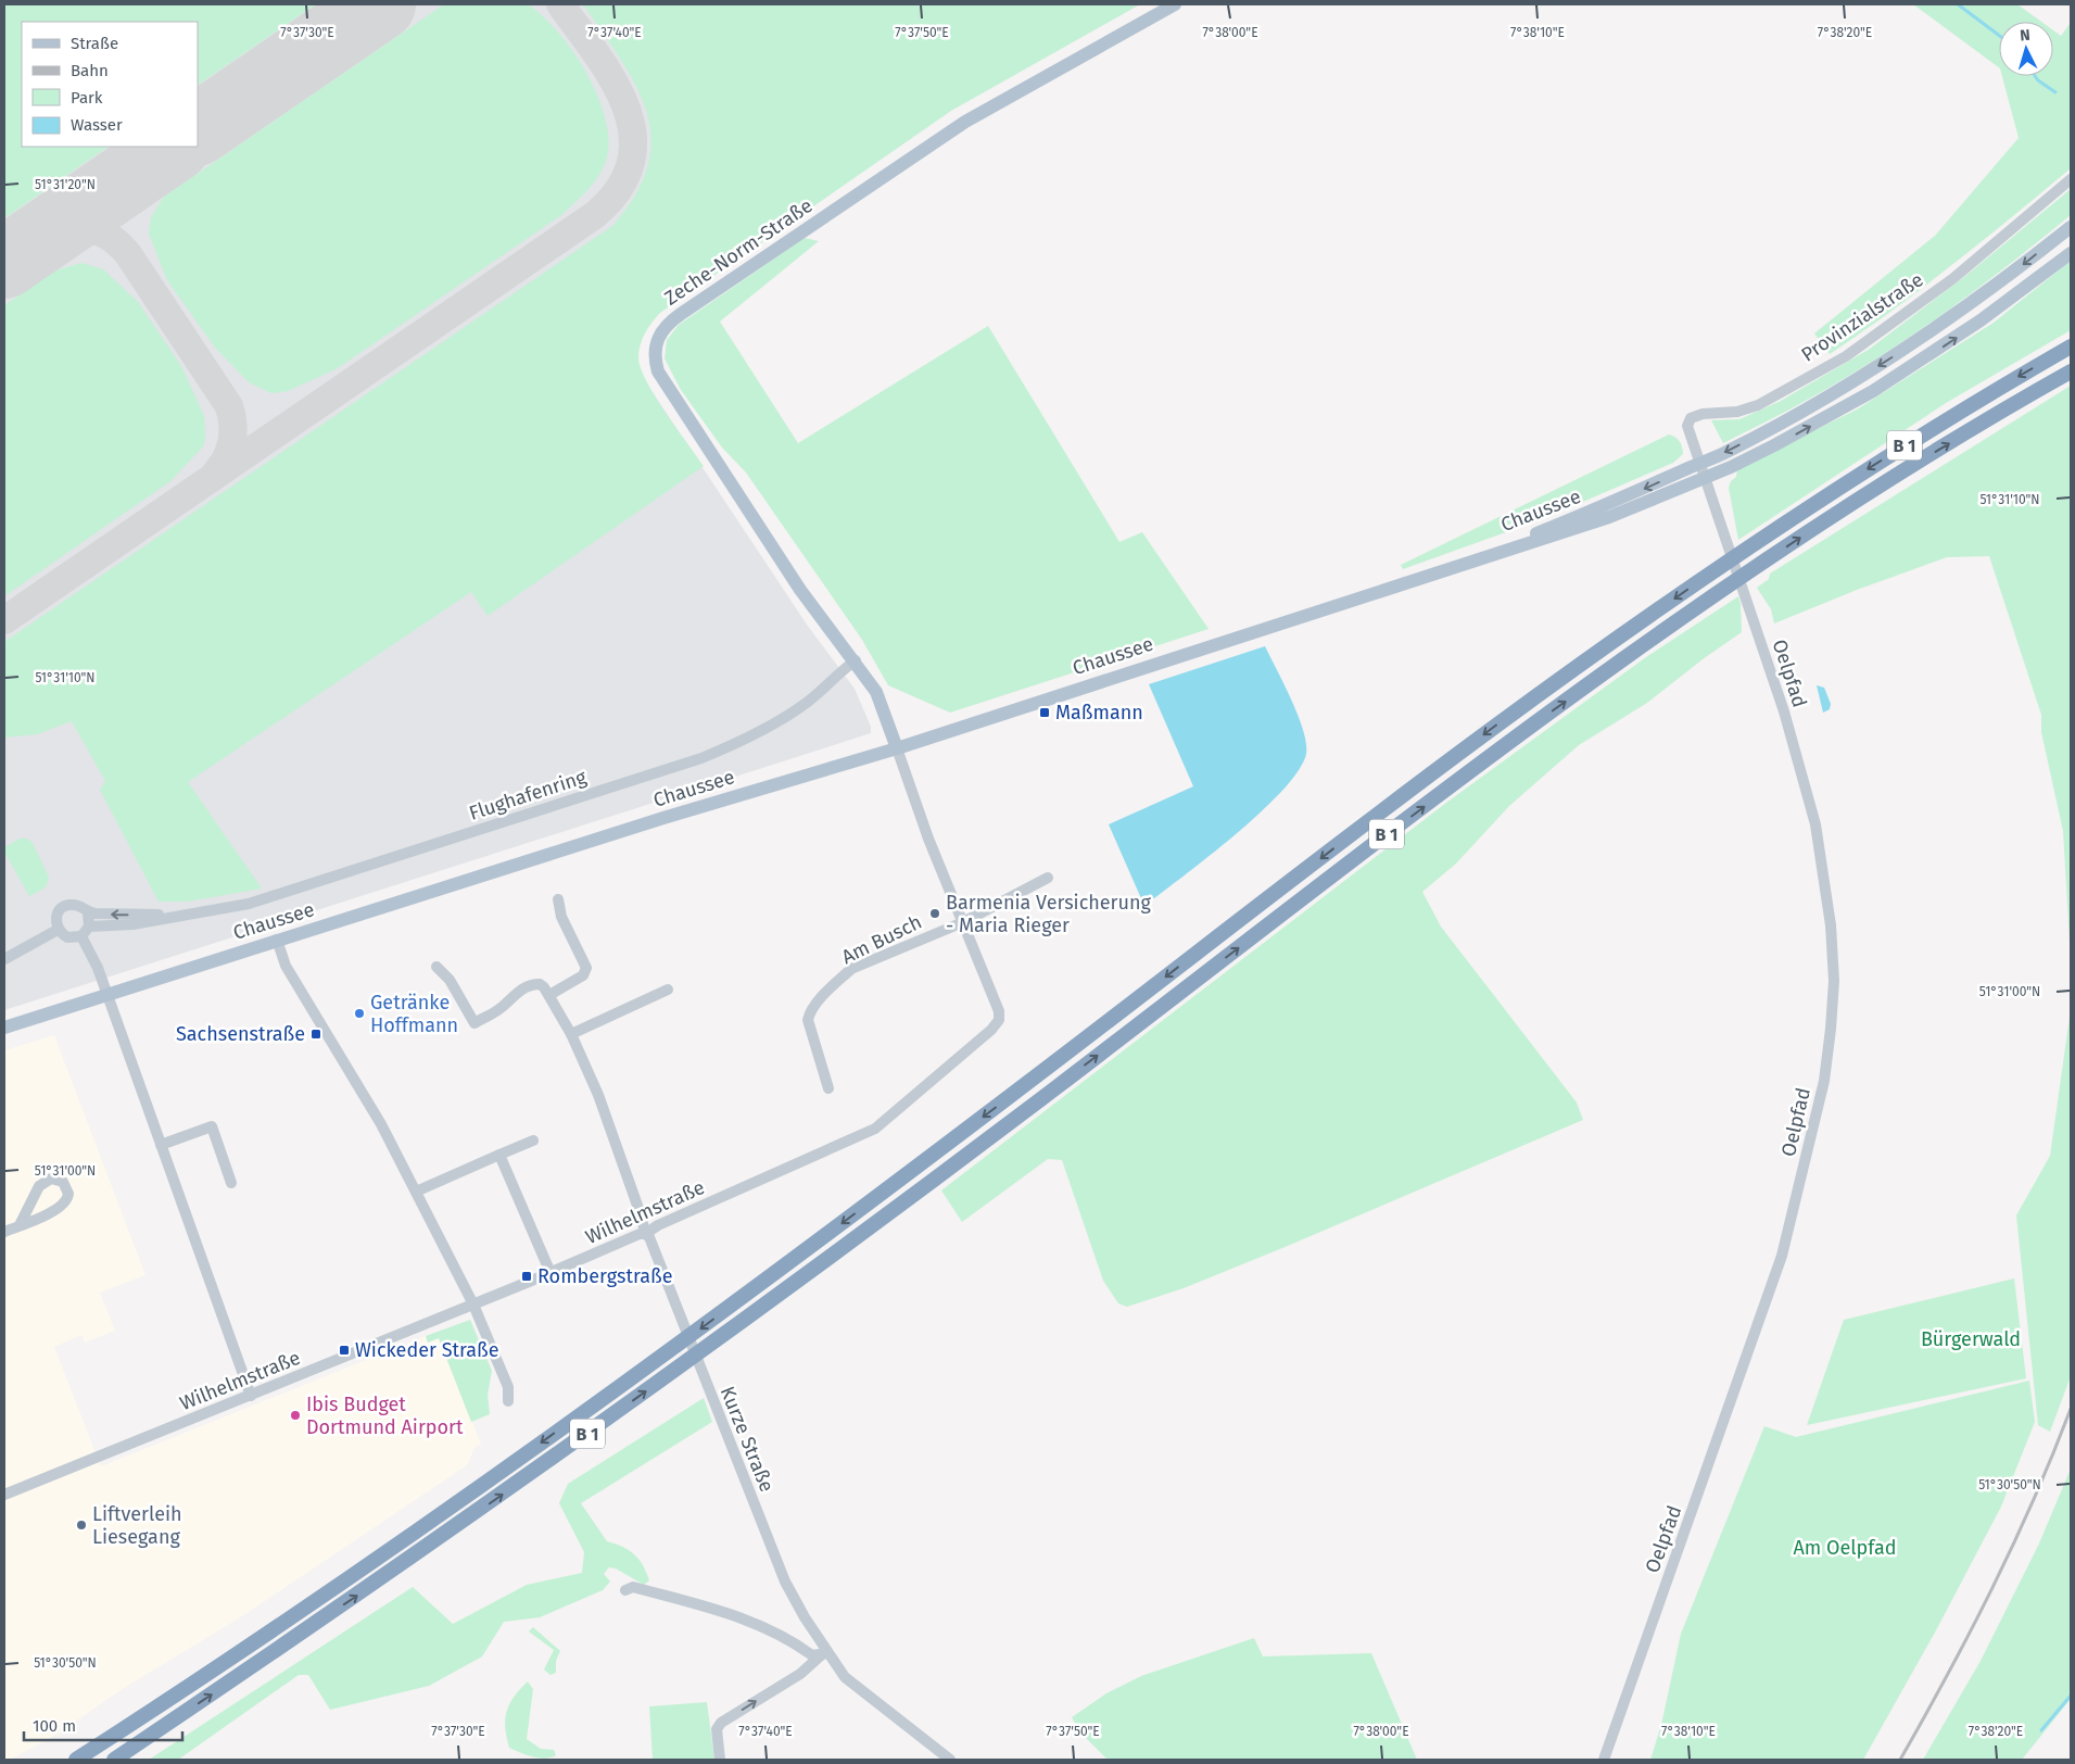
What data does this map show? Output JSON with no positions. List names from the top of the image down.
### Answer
{
  "streets": {
    "highway": ["B 1"],
    "main road": ["Zeche-Norm-Straße", "Chaussee"],
    "street": [
      "Provinzialstraße",
      "Oelpfad",
      "Flughafenring",
      "Am Busch",
      "Wilhelmstraße",
      "Kurze Straße"
    ]
  },
  "crossings": [
    ["Zeche-Norm-Straße", "Chaussee"],
    ["Zeche-Norm-Straße", "Flughafenring"],
    ["Zeche-Norm-Straße", "Wilhelmstraße"],
    ["Provinzialstraße", "Chaussee"],
    ["Provinzialstraße", "Oelpfad"],
    ["Chaussee", "Oelpfad"],
    ["Chaussee", "Wilhelmstraße"],
    ["Am Busch", "Wilhelmstraße"],
    ["Wilhelmstraße", "Kurze Straße"]
  ],
  "parks": ["Bürgerwald", "Am Oelpfad"],
  "places": {
    "transit": [
      "Maßmann",
      "Sachsenstraße",
      "Rombergstraße",
      "Wickeder Straße"
    ],
    "other": [
      "Barmenia Versicherung - Maria Rieger",
      "Getränke Hoffmann",
      "Ibis Budget Dortmund Airport",
      "Liftverleih Liesegang"
    ]
  },
  "legend": [
    "Straße",
    "Bahn",
    "Park",
    "Wasser"
  ],
  "scale_bar": "100 m",
  "north": "top",
  "coordinates": [
    "7°37'30\"E",
    "7°37'40\"E",
    "7°37'50\"E",
    "7°38'00\"E",
    "7°38'10\"E",
    "7°38'20\"E",
    "51°31'20\"N",
    "51°31'10\"N",
    "51°31'00\"N",
    "51°30'50\"N"
  ]
}
